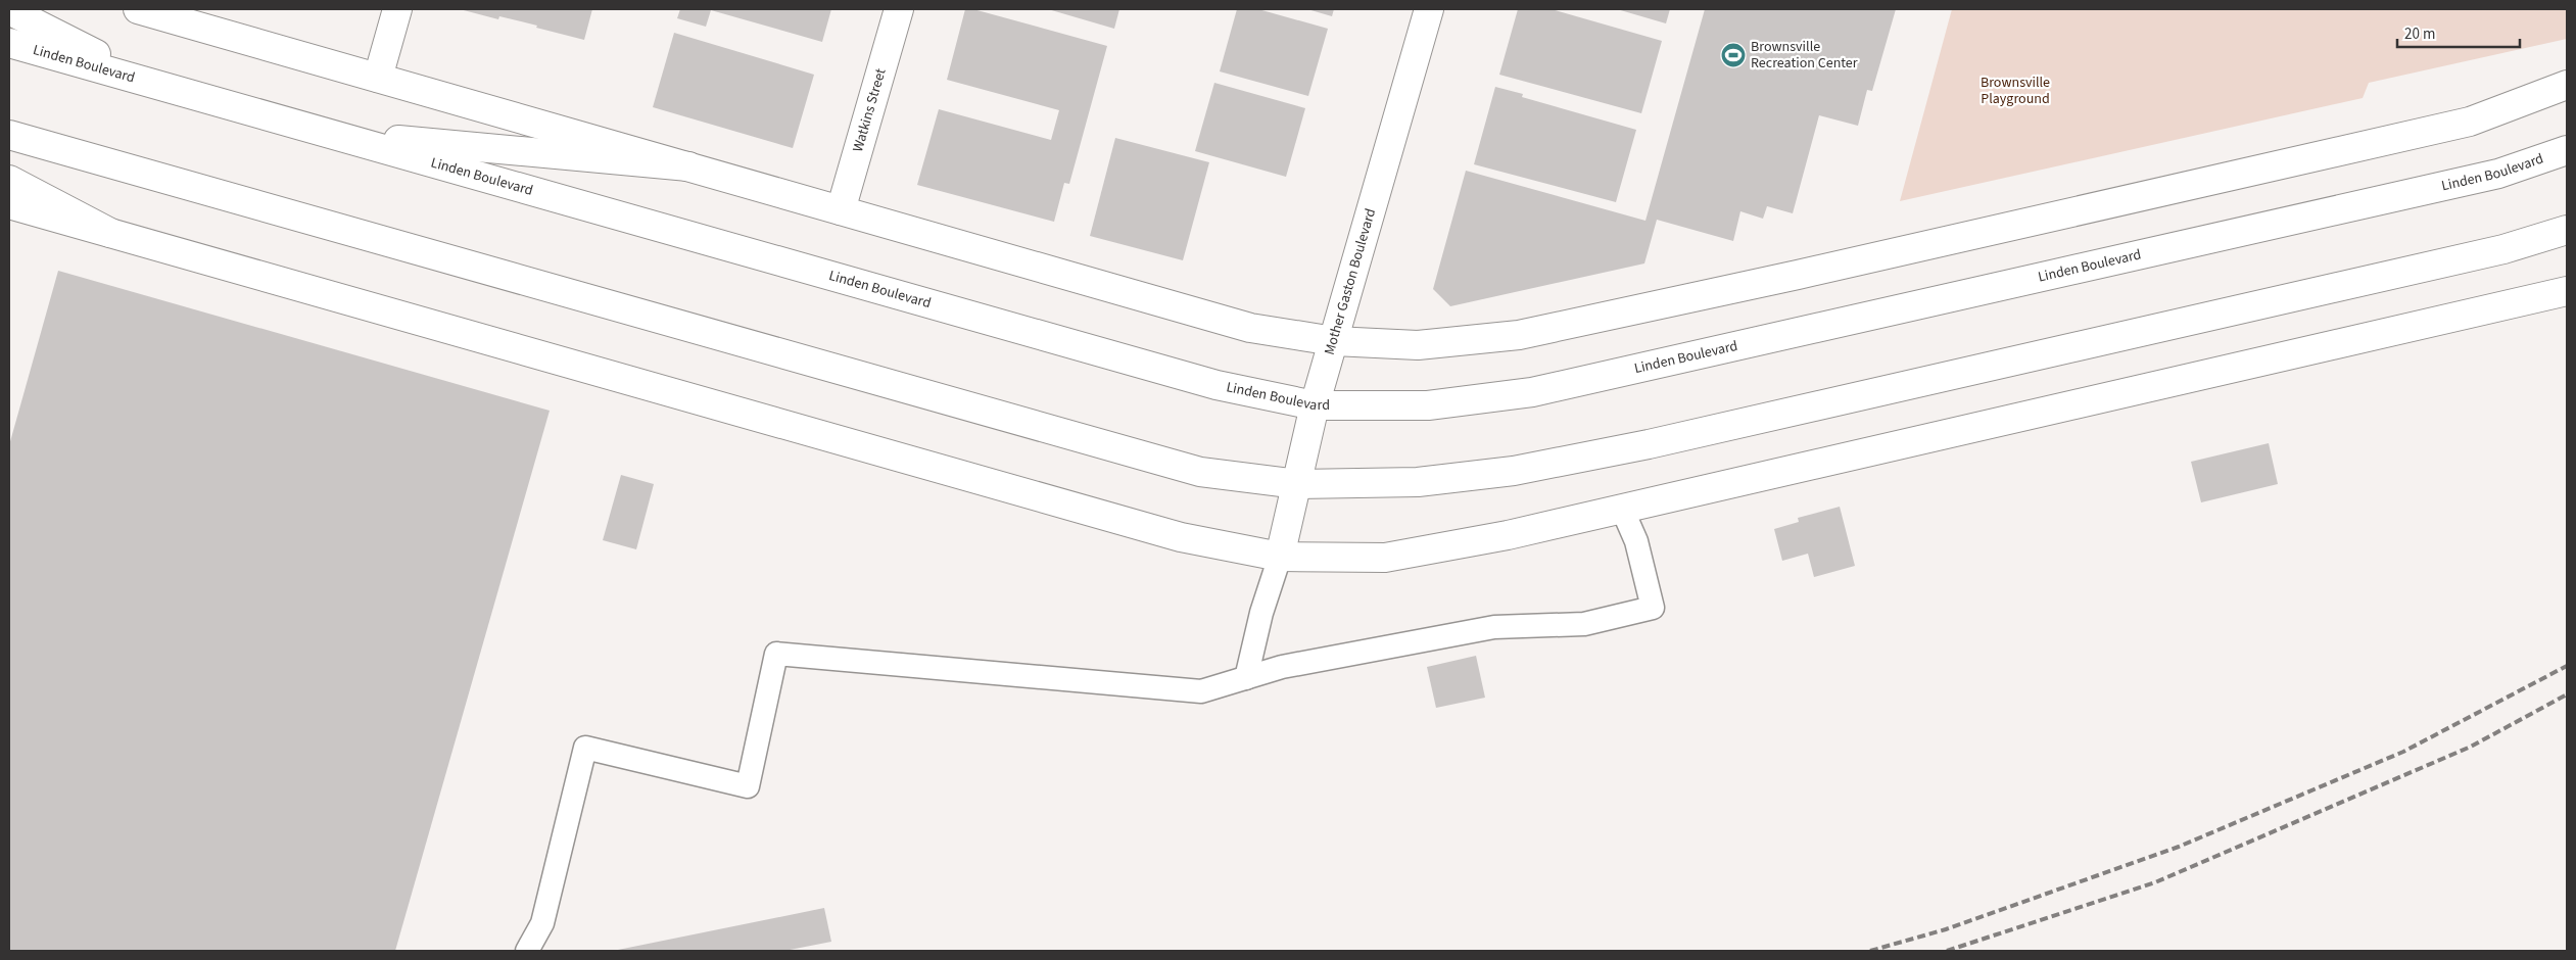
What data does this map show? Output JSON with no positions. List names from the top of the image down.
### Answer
{
  "streets": {
    "main road": ["Linden Boulevard", "Watkins Street", "Mother Gaston Boulevard"]
  },
  "crossings": [
    ["Linden Boulevard", "Mother Gaston Boulevard"]
  ],
  "parks": ["Brownsville Playground"],
  "places": {
    "sports": ["Brownsville Recreation Center"]
  },
  "scale_bar": "20 m"
}
